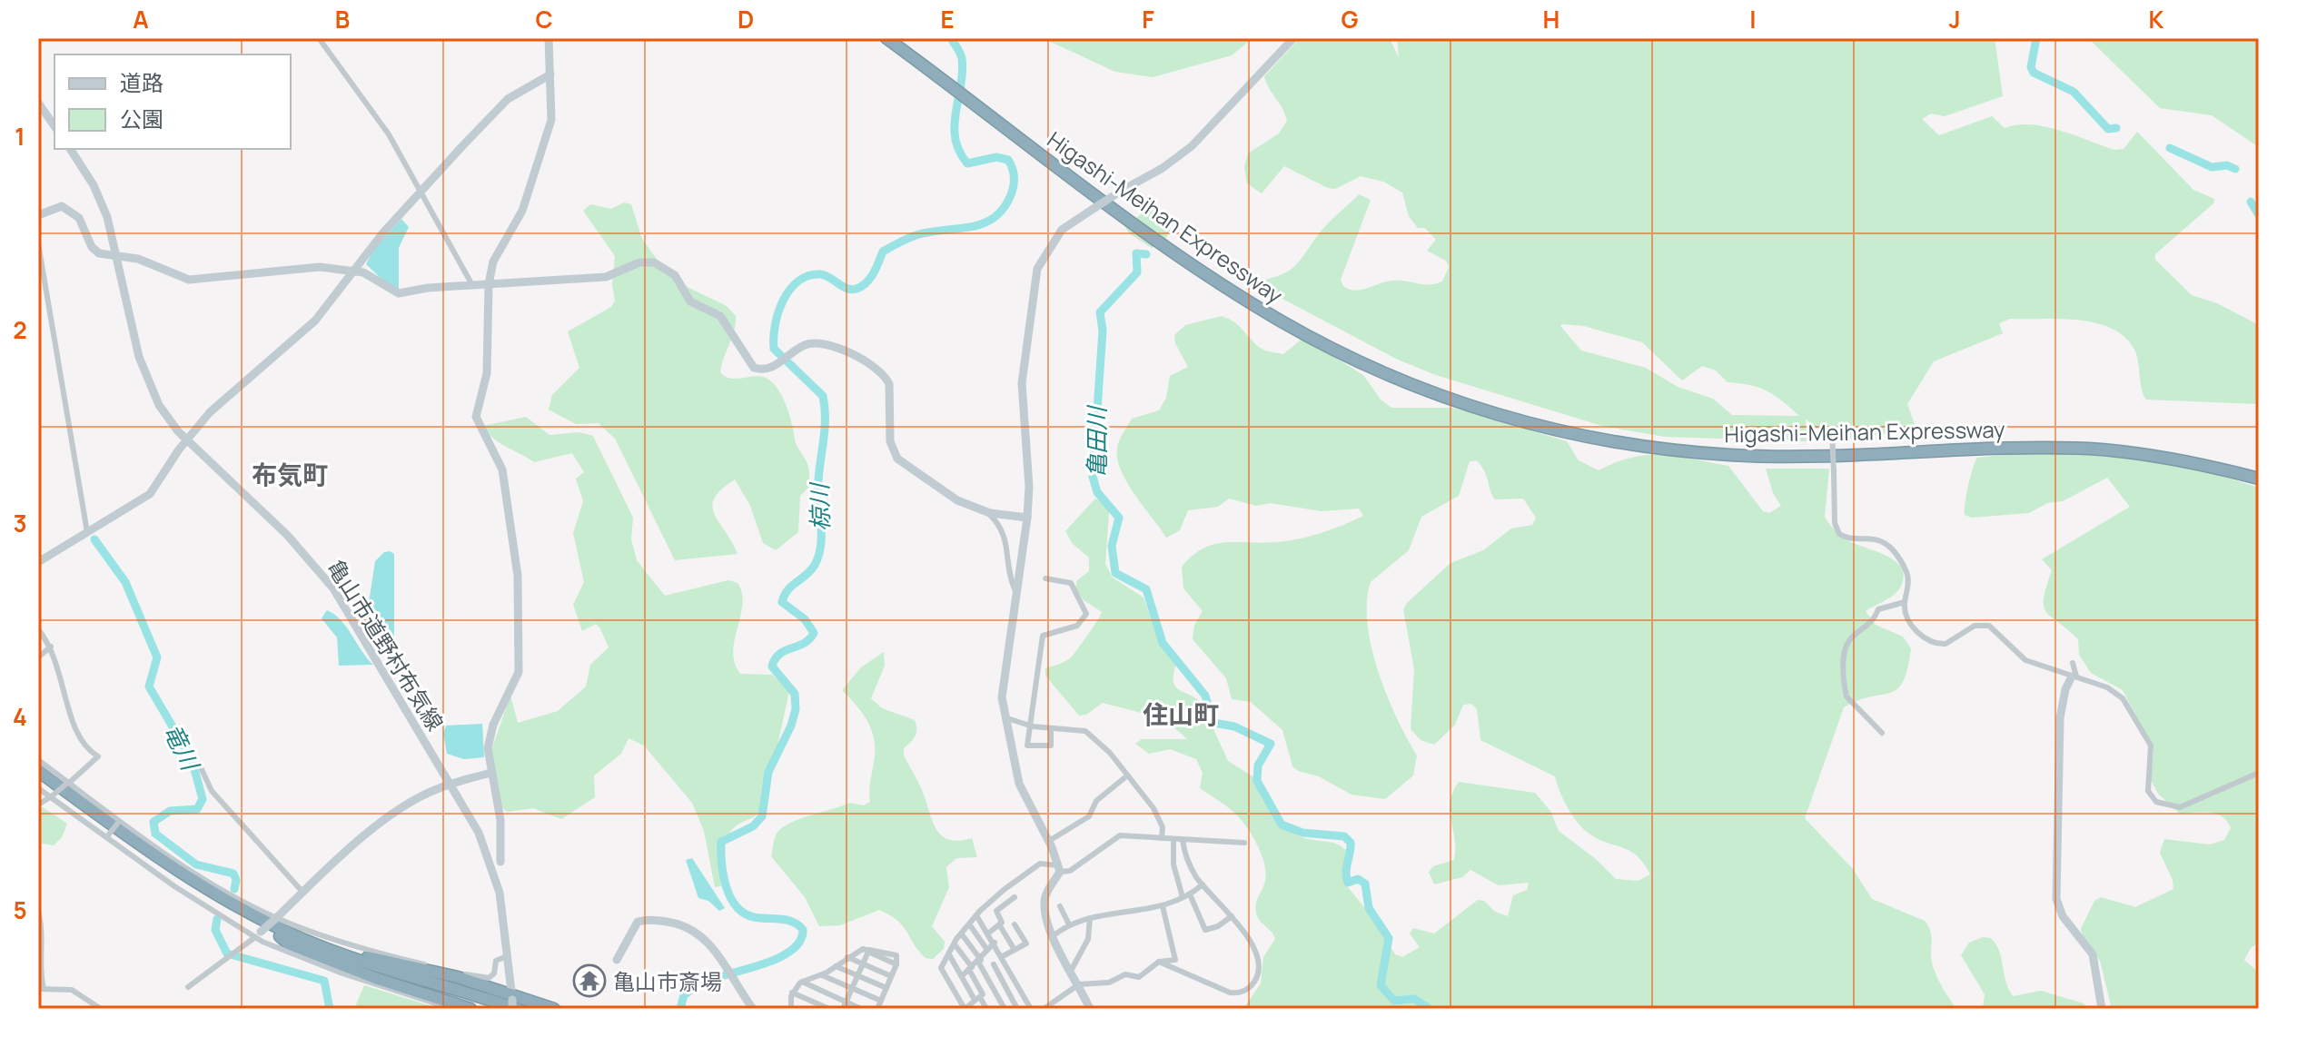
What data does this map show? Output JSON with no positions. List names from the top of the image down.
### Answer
{
  "streets": {
    "highway": ["Higashi-Meihan Expressway"],
    "street": ["亀山市道野村布気線"]
  },
  "districts": ["布気町", "住山町"],
  "water": ["亀田川", "椋川", "竜川"],
  "places": {
    "temple": ["亀山市斎場"]
  },
  "legend": ["道路", "公園"],
  "grid": {
    "columns": [
      "A",
      "B",
      "C",
      "D",
      "E",
      "F",
      "G",
      "H",
      "I",
      "J",
      "K"
    ],
    "rows": [
      "1",
      "2",
      "3",
      "4",
      "5"
    ]
  }
}
